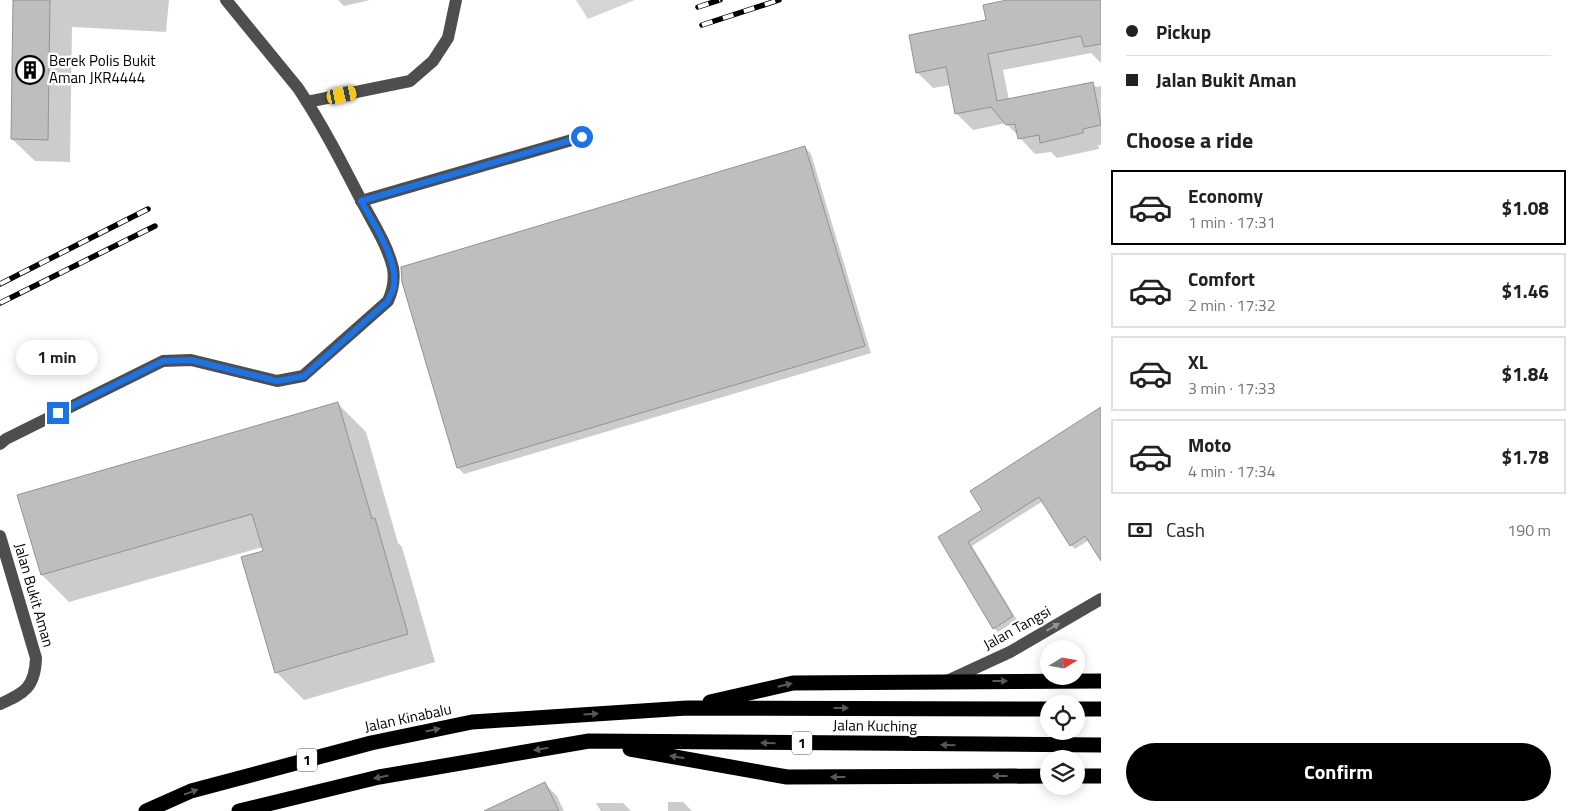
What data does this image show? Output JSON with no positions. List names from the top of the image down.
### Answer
{
  "streets": {
    "highway": ["Jalan Kinabalu", "Jalan Kuching", "1"],
    "street": ["Jalan Bukit Aman", "Jalan Tangsi"]
  },
  "crossings": [
    ["Jalan Kinabalu", "Jalan Kuching"],
    ["Jalan Kuching", "1"]
  ],
  "one_way": ["Jalan Tangsi"],
  "places": {
    "building": ["Berek Polis Bukit Aman JKR4444"]
  },
  "north": "right",
  "page": {
    "banner": ["Pickup", "Jalan Bukit Aman"],
    "heading": "Choose a ride",
    "list": [
      {
        "name": "Economy",
        "note": "1 min · 17:31",
        "value": "$1.08"
      },
      {
        "name": "Comfort",
        "note": "2 min · 17:32",
        "value": "$1.46"
      },
      {
        "name": "XL",
        "note": "3 min · 17:33",
        "value": "$1.84"
      },
      {
        "name": "Moto",
        "note": "4 min · 17:34",
        "value": "$1.78"
      }
    ],
    "bubble": "1 min",
    "pay": ["Cash", "190 m"],
    "buttons": "Confirm"
  }
}
